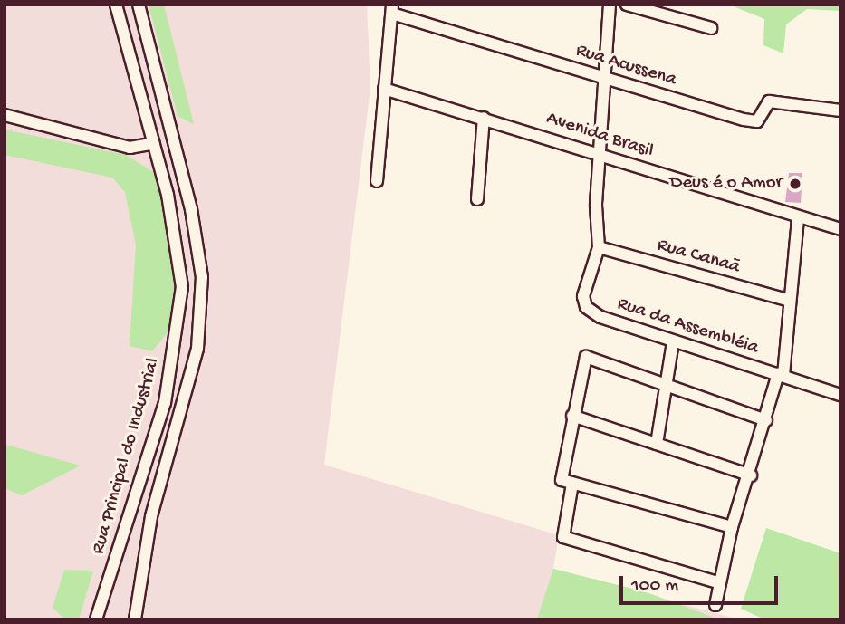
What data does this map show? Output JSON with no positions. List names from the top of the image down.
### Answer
{
  "streets": {
    "street": [
      "Rua Acussena",
      "Avenida Brasil",
      "Rua Canaã",
      "Rua da Assembléia",
      "Rua Principal do Industrial"
    ]
  },
  "crossings": [
    ["Rua Canaã", "Rua da Assembléia"]
  ],
  "places": ["Deus é o Amor"],
  "scale_bar": "100 m"
}
